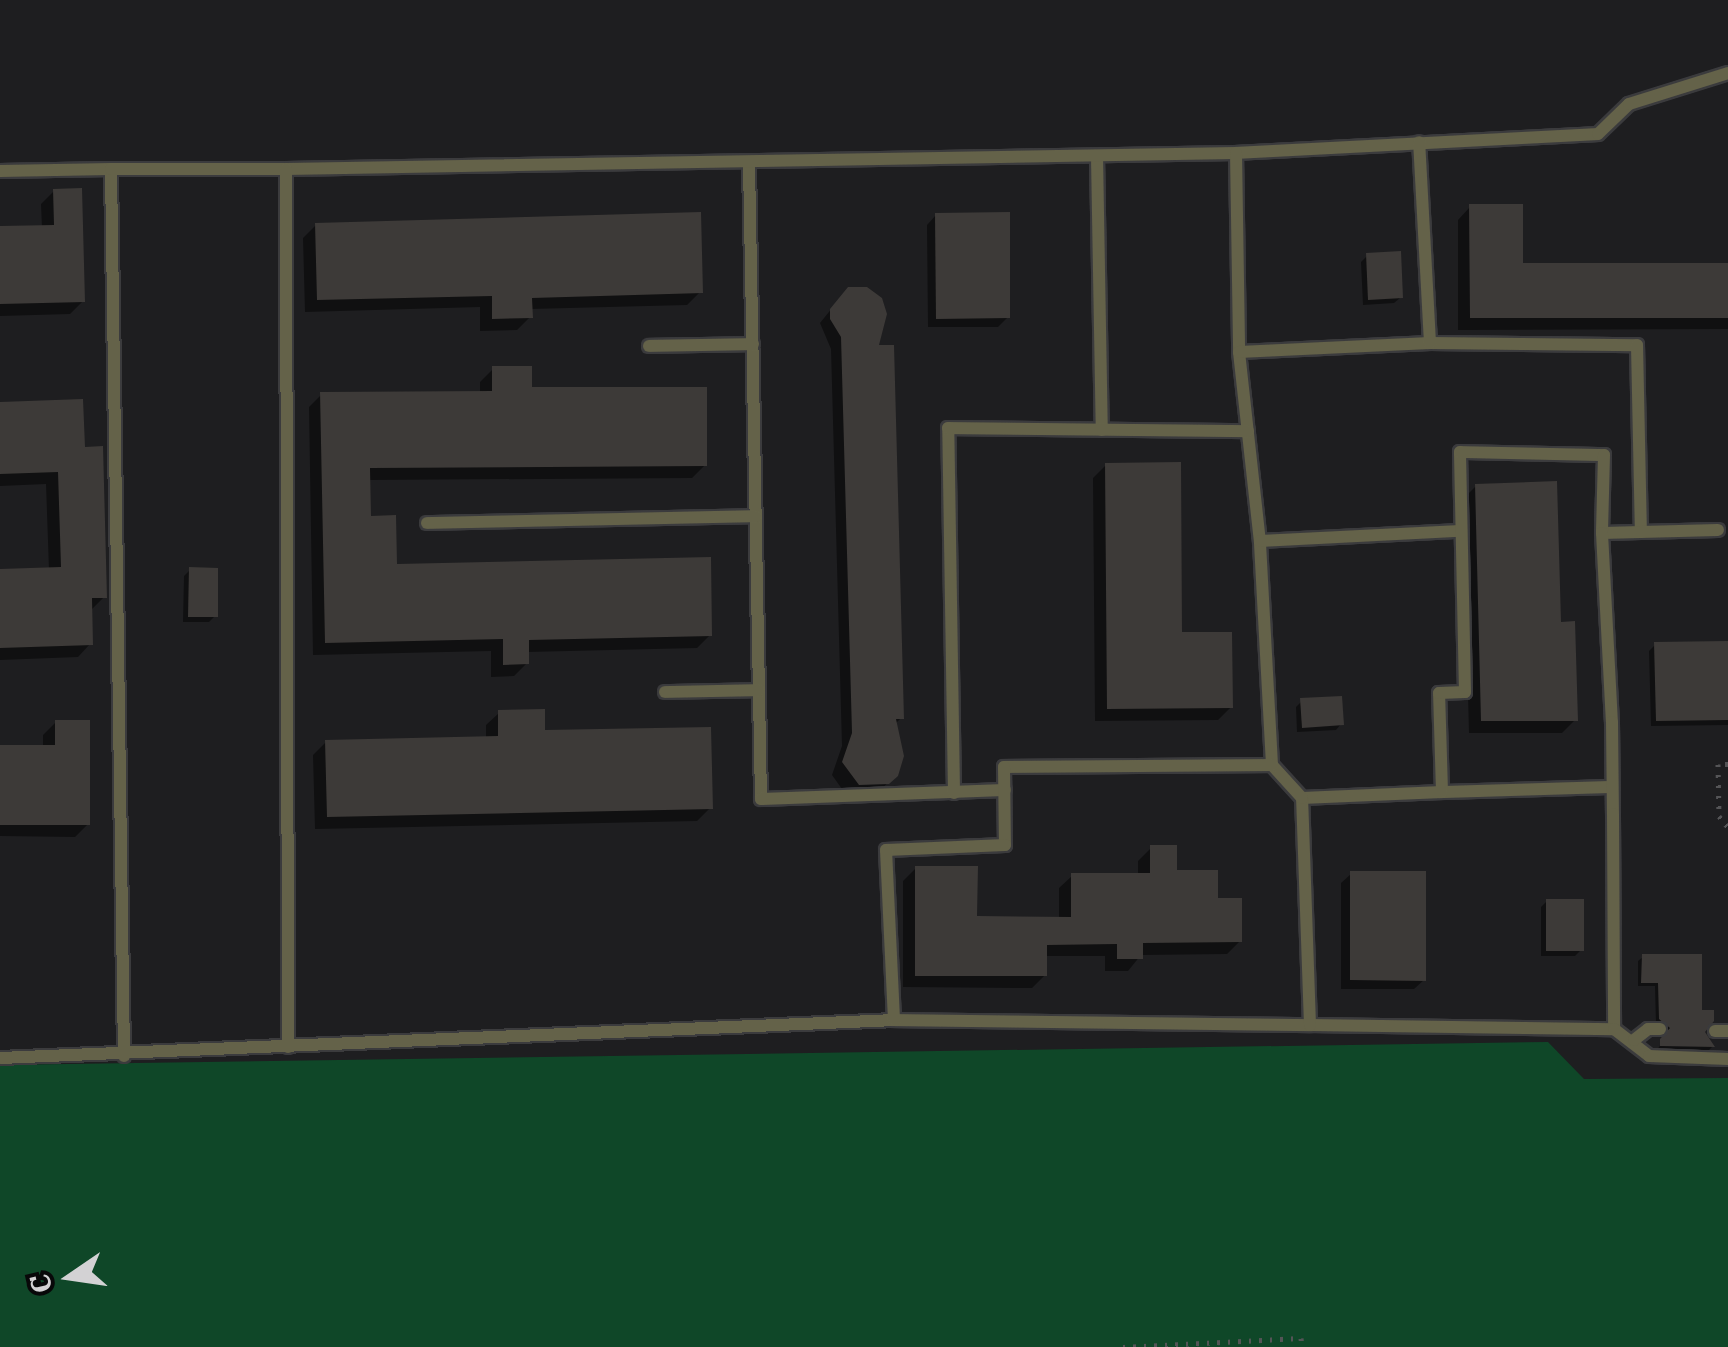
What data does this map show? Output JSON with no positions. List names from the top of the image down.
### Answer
{
  "north": "left"
}
